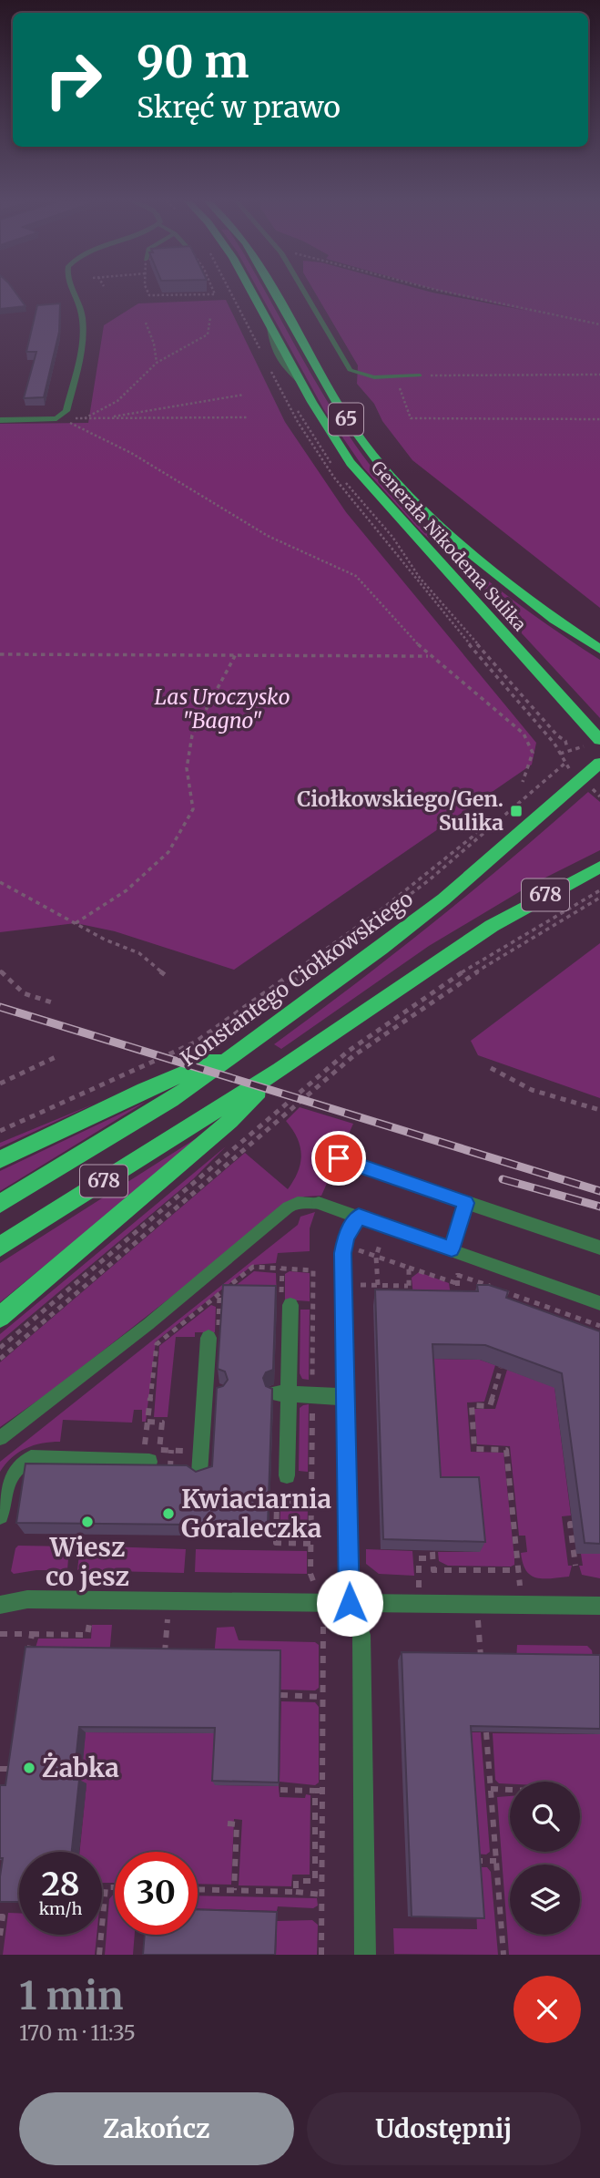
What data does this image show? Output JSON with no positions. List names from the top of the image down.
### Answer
{
  "streets": {
    "highway": [
      "65",
      "Generała Nikodema Sulika",
      "678",
      "Konstantego Ciołkowskiego"
    ]
  },
  "parks": ["Las Uroczysko \"Bagno\""],
  "places": {
    "transit": ["Ciołkowskiego/Gen. Sulika"],
    "other": ["Kwiaciarnia Góraleczka", "Wiesz co jesz", "Żabka"]
  },
  "page": {
    "turn": ["90 m", "Skręć w prawo"],
    "speed": "28 km/h",
    "limit": "30",
    "heading": ["1 min", "170 m · 11:35"],
    "buttons": ["Zakończ", "Udostępnij"]
  }
}
